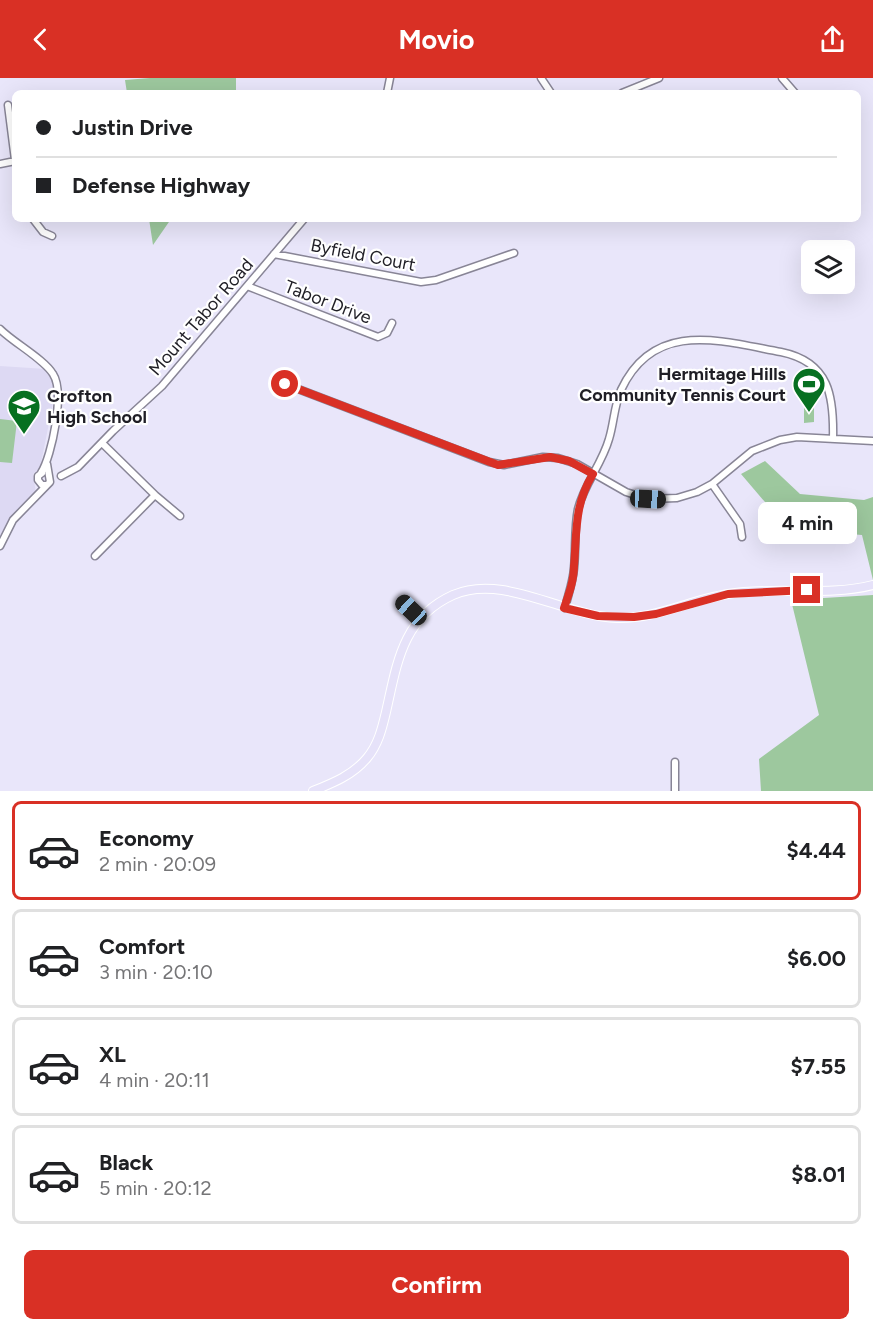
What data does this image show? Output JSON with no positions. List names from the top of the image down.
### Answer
{
  "streets": {
    "street": ["Byfield Court", "Tabor Drive", "Mount Tabor Road"]
  },
  "crossings": [
    ["Byfield Court", "Mount Tabor Road"],
    ["Tabor Drive", "Mount Tabor Road"]
  ],
  "places": {
    "sports": ["Hermitage Hills Community Tennis Court"],
    "school or university": ["Crofton High School"]
  },
  "page": {
    "header": "Movio",
    "banner": ["Justin Drive", "Defense Highway"],
    "bubble": "4 min",
    "list": [
      {
        "name": "Economy",
        "note": "2 min · 20:09",
        "value": "$4.44"
      },
      {
        "name": "Comfort",
        "note": "3 min · 20:10",
        "value": "$6.00"
      },
      {
        "name": "XL",
        "note": "4 min · 20:11",
        "value": "$7.55"
      },
      {
        "name": "Black",
        "note": "5 min · 20:12",
        "value": "$8.01"
      }
    ],
    "buttons": "Confirm"
  }
}
